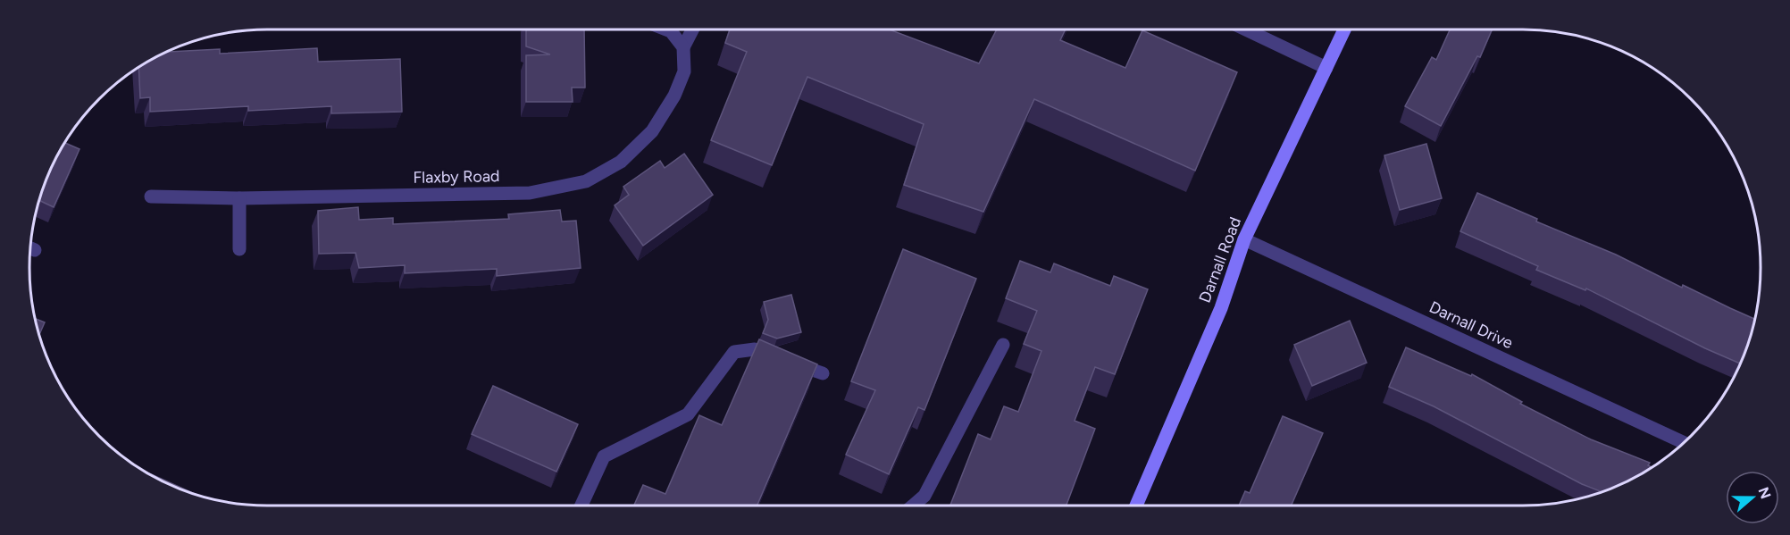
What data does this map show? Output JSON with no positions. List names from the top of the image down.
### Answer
{
  "streets": {
    "main road": ["Darnall Road"],
    "street": ["Flaxby Road", "Darnall Drive"]
  },
  "crossings": [
    ["Darnall Road", "Darnall Drive"]
  ],
  "north": "right"
}
